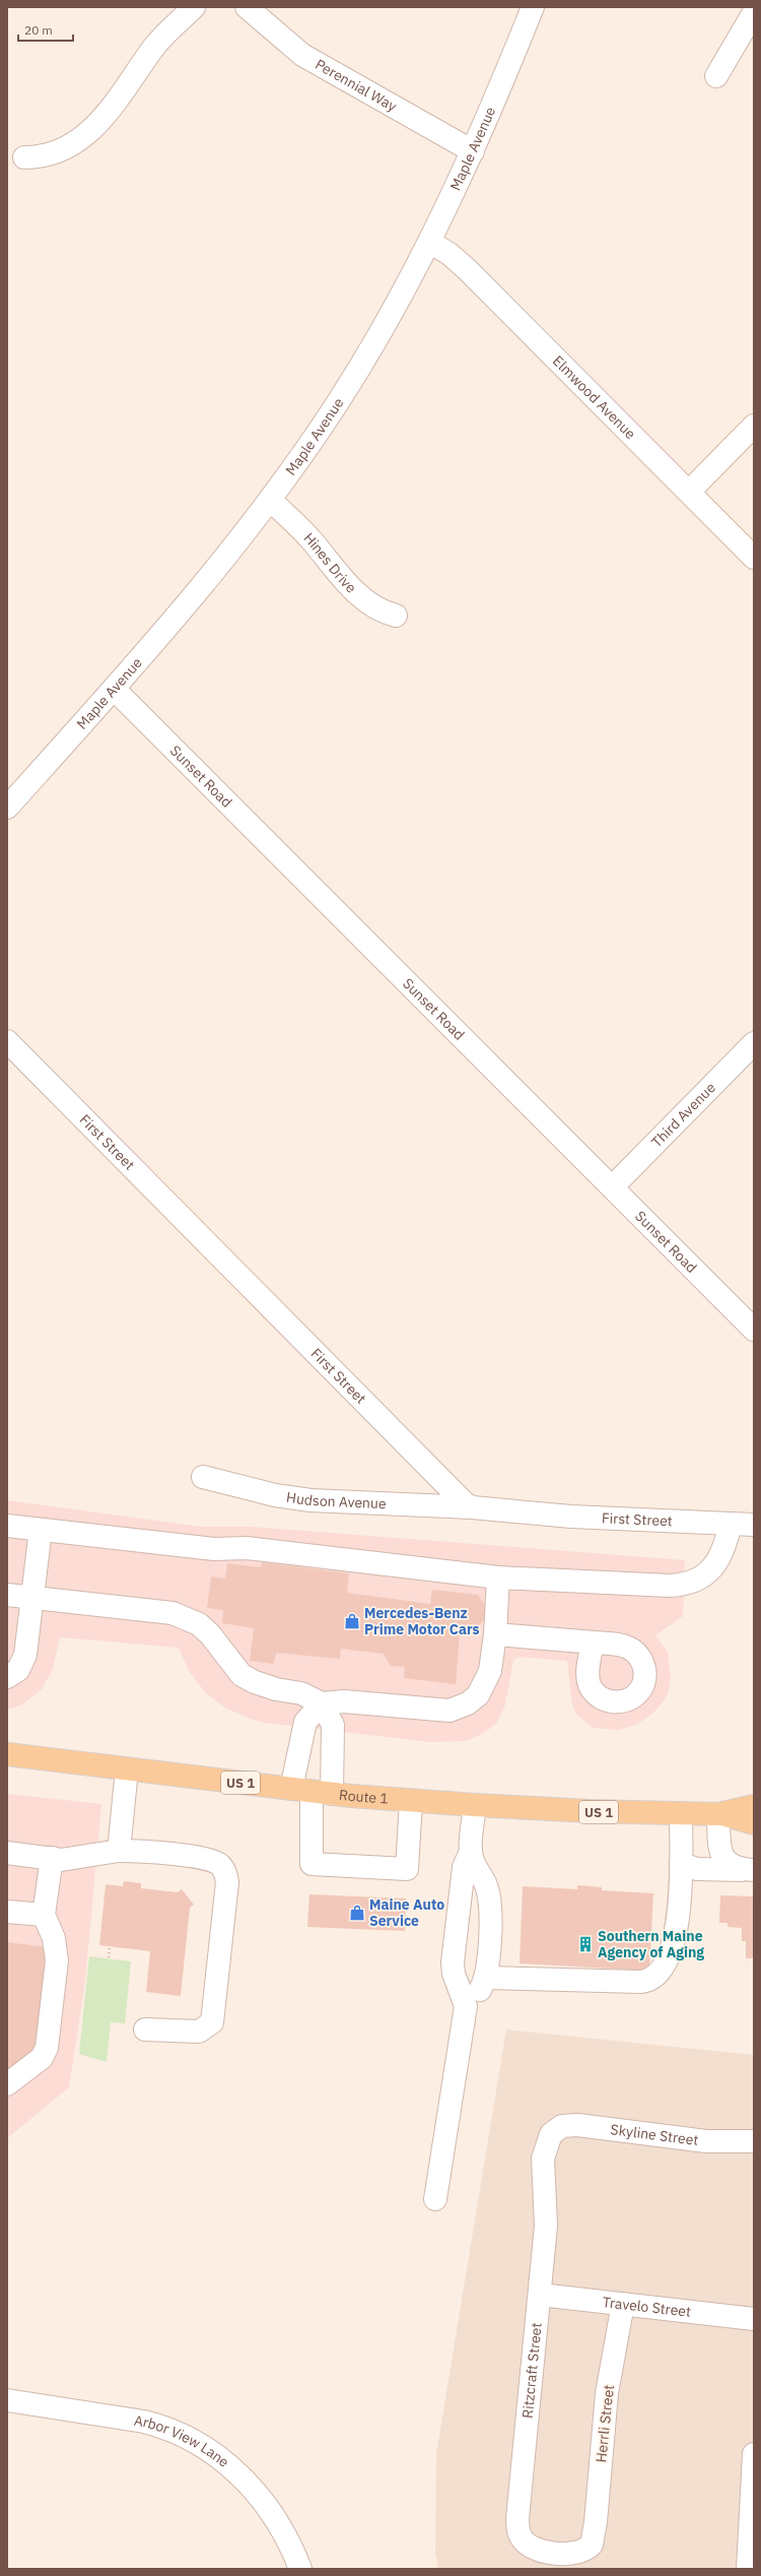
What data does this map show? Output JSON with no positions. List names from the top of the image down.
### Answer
{
  "streets": {
    "main road": ["US 1", "Route 1"],
    "street": [
      "Perennial Way",
      "Maple Avenue",
      "Elmwood Avenue",
      "Hines Drive",
      "Sunset Road",
      "Third Avenue",
      "First Street",
      "Hudson Avenue",
      "Skyline Street",
      "Travelo Street",
      "Ritzcraft Street",
      "Herrli Street",
      "Arbor View Lane"
    ]
  },
  "crossings": [
    ["Perennial Way", "Maple Avenue"],
    ["Maple Avenue", "Elmwood Avenue"],
    ["Maple Avenue", "Hines Drive"],
    ["Maple Avenue", "Sunset Road"],
    ["Sunset Road", "Third Avenue"],
    ["First Street", "Hudson Avenue"],
    ["Skyline Street", "Ritzcraft Street"],
    ["Travelo Street", "Ritzcraft Street"],
    ["Travelo Street", "Herrli Street"],
    ["Ritzcraft Street", "Herrli Street"]
  ],
  "places": {
    "shop": ["Mercedes-Benz Prime Motor Cars", "Maine Auto Service"],
    "building": ["Southern Maine Agency of Aging"]
  },
  "scale_bar": "20 m"
}
